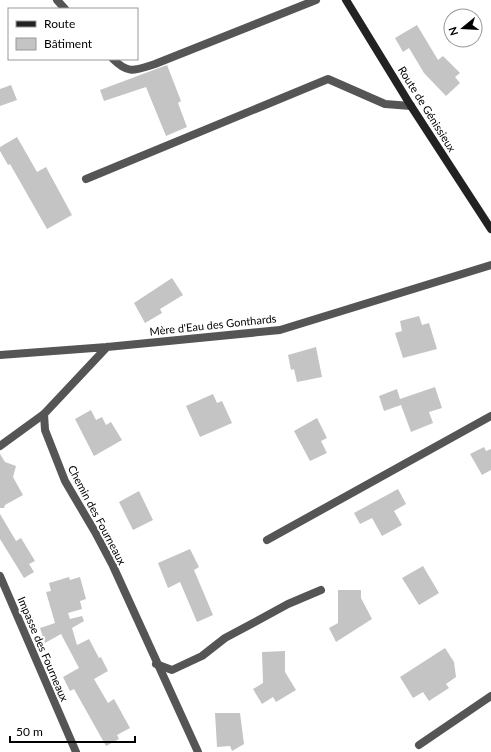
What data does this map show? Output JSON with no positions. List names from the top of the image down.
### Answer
{
  "streets": {
    "street": [
      "Route de Génissieux",
      "Mère d'Eau des Gonthards",
      "Chemin des Fourneaux",
      "Impasse des Fourneaux"
    ]
  },
  "legend": ["Route", "Bâtiment"],
  "scale_bar": "50 m",
  "north": "left"
}
